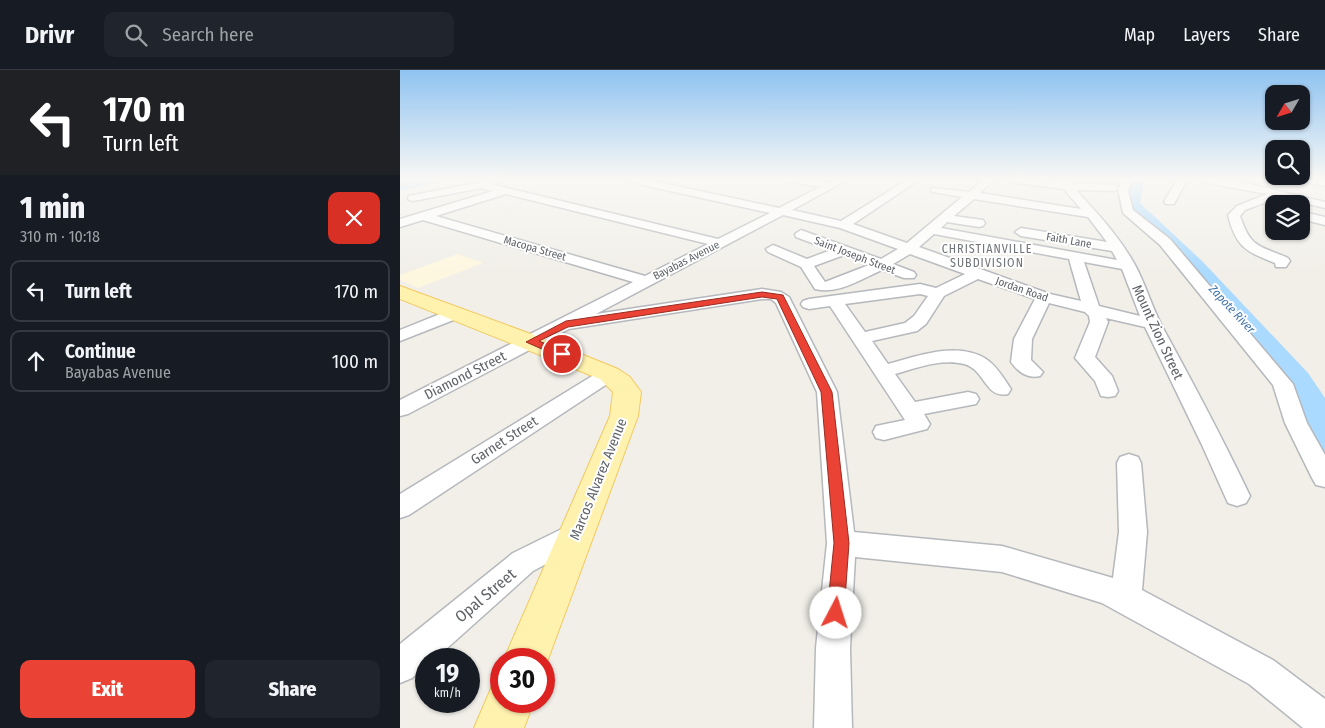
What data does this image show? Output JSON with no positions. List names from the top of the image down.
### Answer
{
  "streets": {
    "main road": ["Marcos Alvarez Avenue"],
    "street": [
      "Faith Lane",
      "Macopa Street",
      "Saint Joseph Street",
      "Bayabas Avenue",
      "Jordan Road",
      "Mount Zion Street",
      "Diamond Street",
      "Garnet Street",
      "Opal Street"
    ]
  },
  "crossings": [
    ["Faith Lane", "Mount Zion Street"],
    ["Macopa Street", "Bayabas Avenue"],
    ["Bayabas Avenue", "Jordan Road"],
    ["Bayabas Avenue", "Diamond Street"],
    ["Bayabas Avenue", "Marcos Alvarez Avenue"],
    ["Jordan Road", "Mount Zion Street"],
    ["Diamond Street", "Marcos Alvarez Avenue"],
    ["Garnet Street", "Marcos Alvarez Avenue"],
    ["Marcos Alvarez Avenue", "Opal Street"]
  ],
  "districts": ["CHRISTIANVILLE SUBDIVISION"],
  "water": ["Zapote River"],
  "north": "bottom left",
  "page": {
    "header": "Drivr",
    "search": "Search here",
    "nav": ["Map", "Layers", "Share"],
    "turn": ["170 m", "Turn left"],
    "heading": ["1 min", "310 m · 10:18"],
    "list": [
      {
        "name": "Turn left",
        "value": "170 m"
      },
      {
        "name": "Continue",
        "note": "Bayabas Avenue",
        "value": "100 m"
      }
    ],
    "speed": "19 km/h",
    "limit": "30",
    "buttons": ["Exit", "Share"]
  }
}
